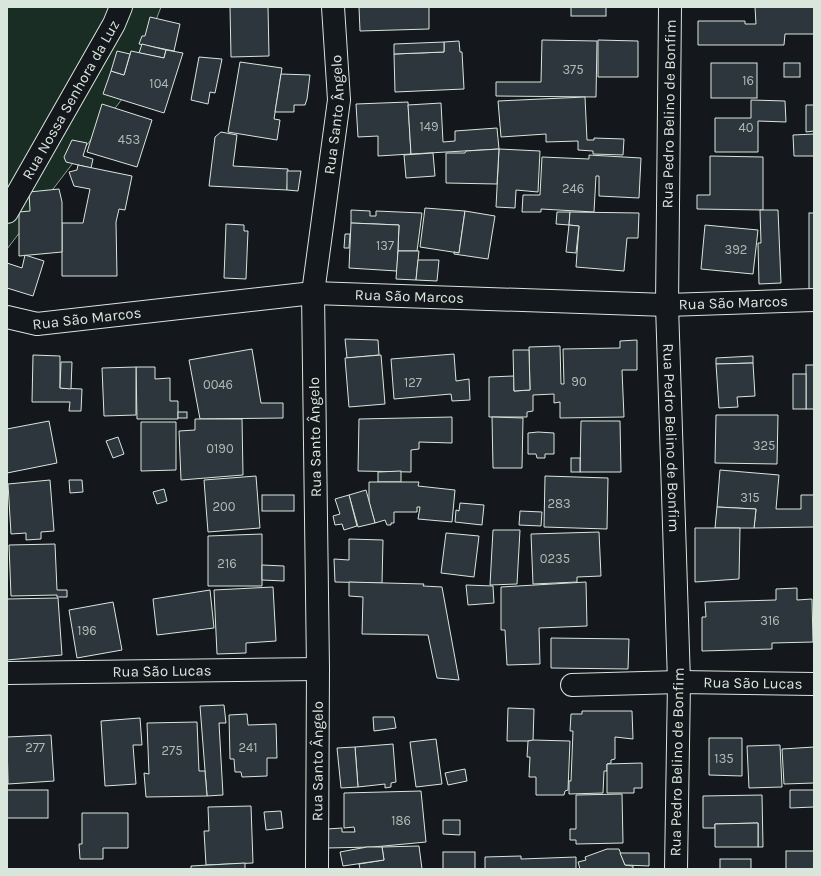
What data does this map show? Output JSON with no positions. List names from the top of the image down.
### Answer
{
  "streets": {
    "street": [
      "Rua Nossa Senhora da Luz",
      "Rua Pedro Belino de Bonfim",
      "Rua Santo Ângelo",
      "Rua São Marcos",
      "Rua São Lucas"
    ]
  },
  "crossings": [
    ["Rua Pedro Belino de Bonfim", "Rua São Marcos"],
    ["Rua Pedro Belino de Bonfim", "Rua São Lucas"],
    ["Rua Santo Ângelo", "Rua São Marcos"],
    ["Rua Santo Ângelo", "Rua São Lucas"]
  ],
  "house_numbers": [
    "375",
    "16",
    "104",
    "149",
    "40",
    "453",
    "246",
    "137",
    "392",
    "90",
    "127",
    "0046",
    "325",
    "0190",
    "315",
    "283",
    "200",
    "0235",
    "216",
    "316",
    "196",
    "277",
    "241",
    "275",
    "135",
    "186"
  ]
}
